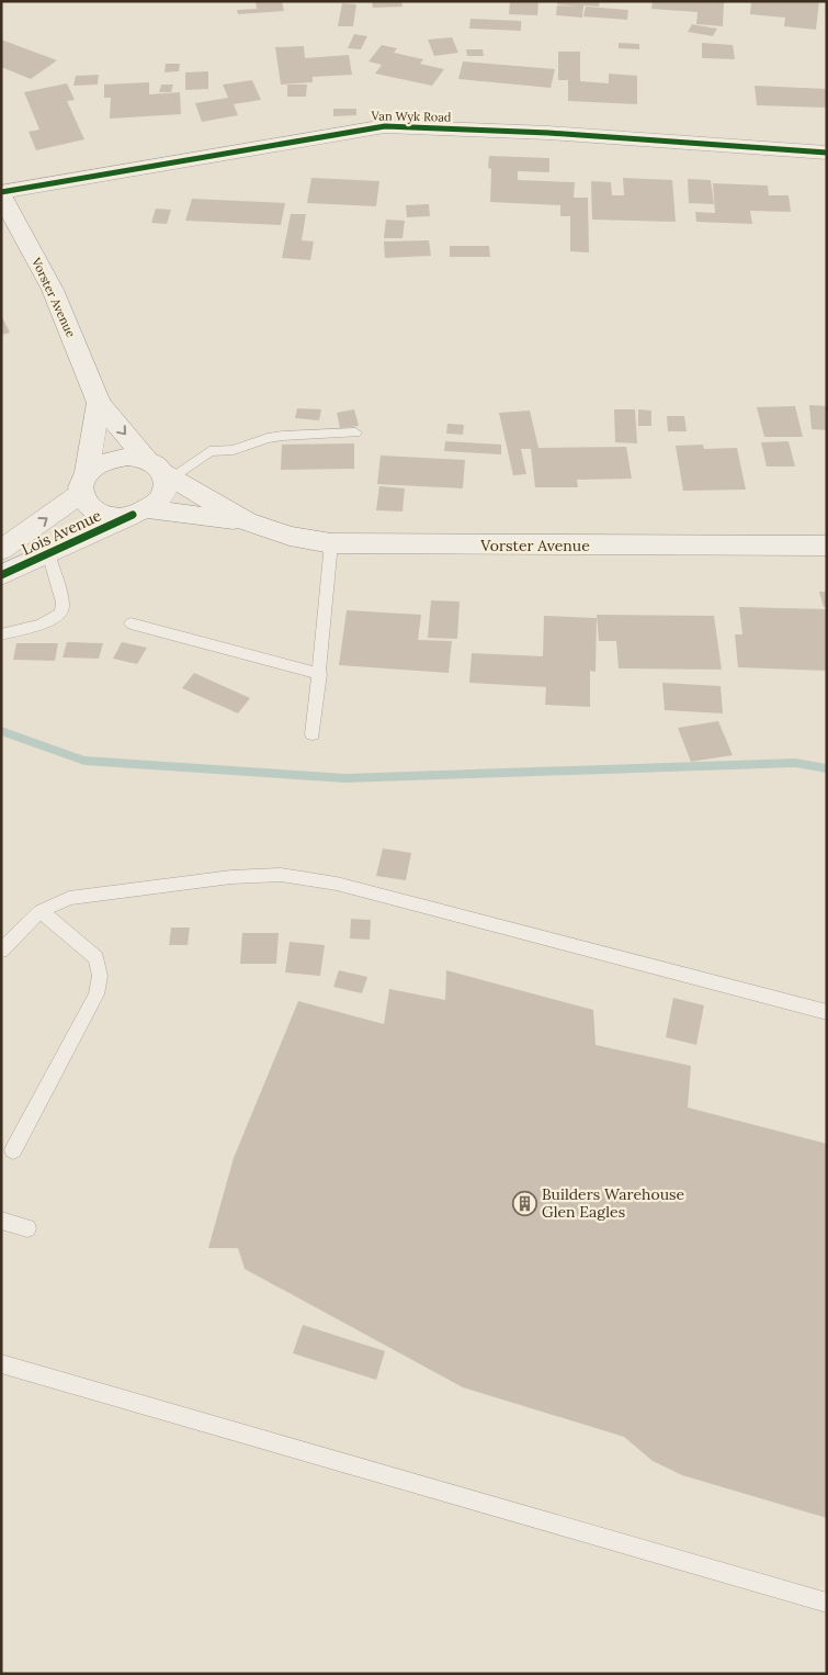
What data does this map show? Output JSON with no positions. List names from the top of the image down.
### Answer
{
  "streets": {
    "main road": ["Van Wyk Road", "Vorster Avenue", "Lois Avenue"]
  },
  "crossings": [
    ["Van Wyk Road", "Vorster Avenue"],
    ["Vorster Avenue", "Lois Avenue"]
  ],
  "places": {
    "building": ["Builders Warehouse Glen Eagles"]
  }
}
